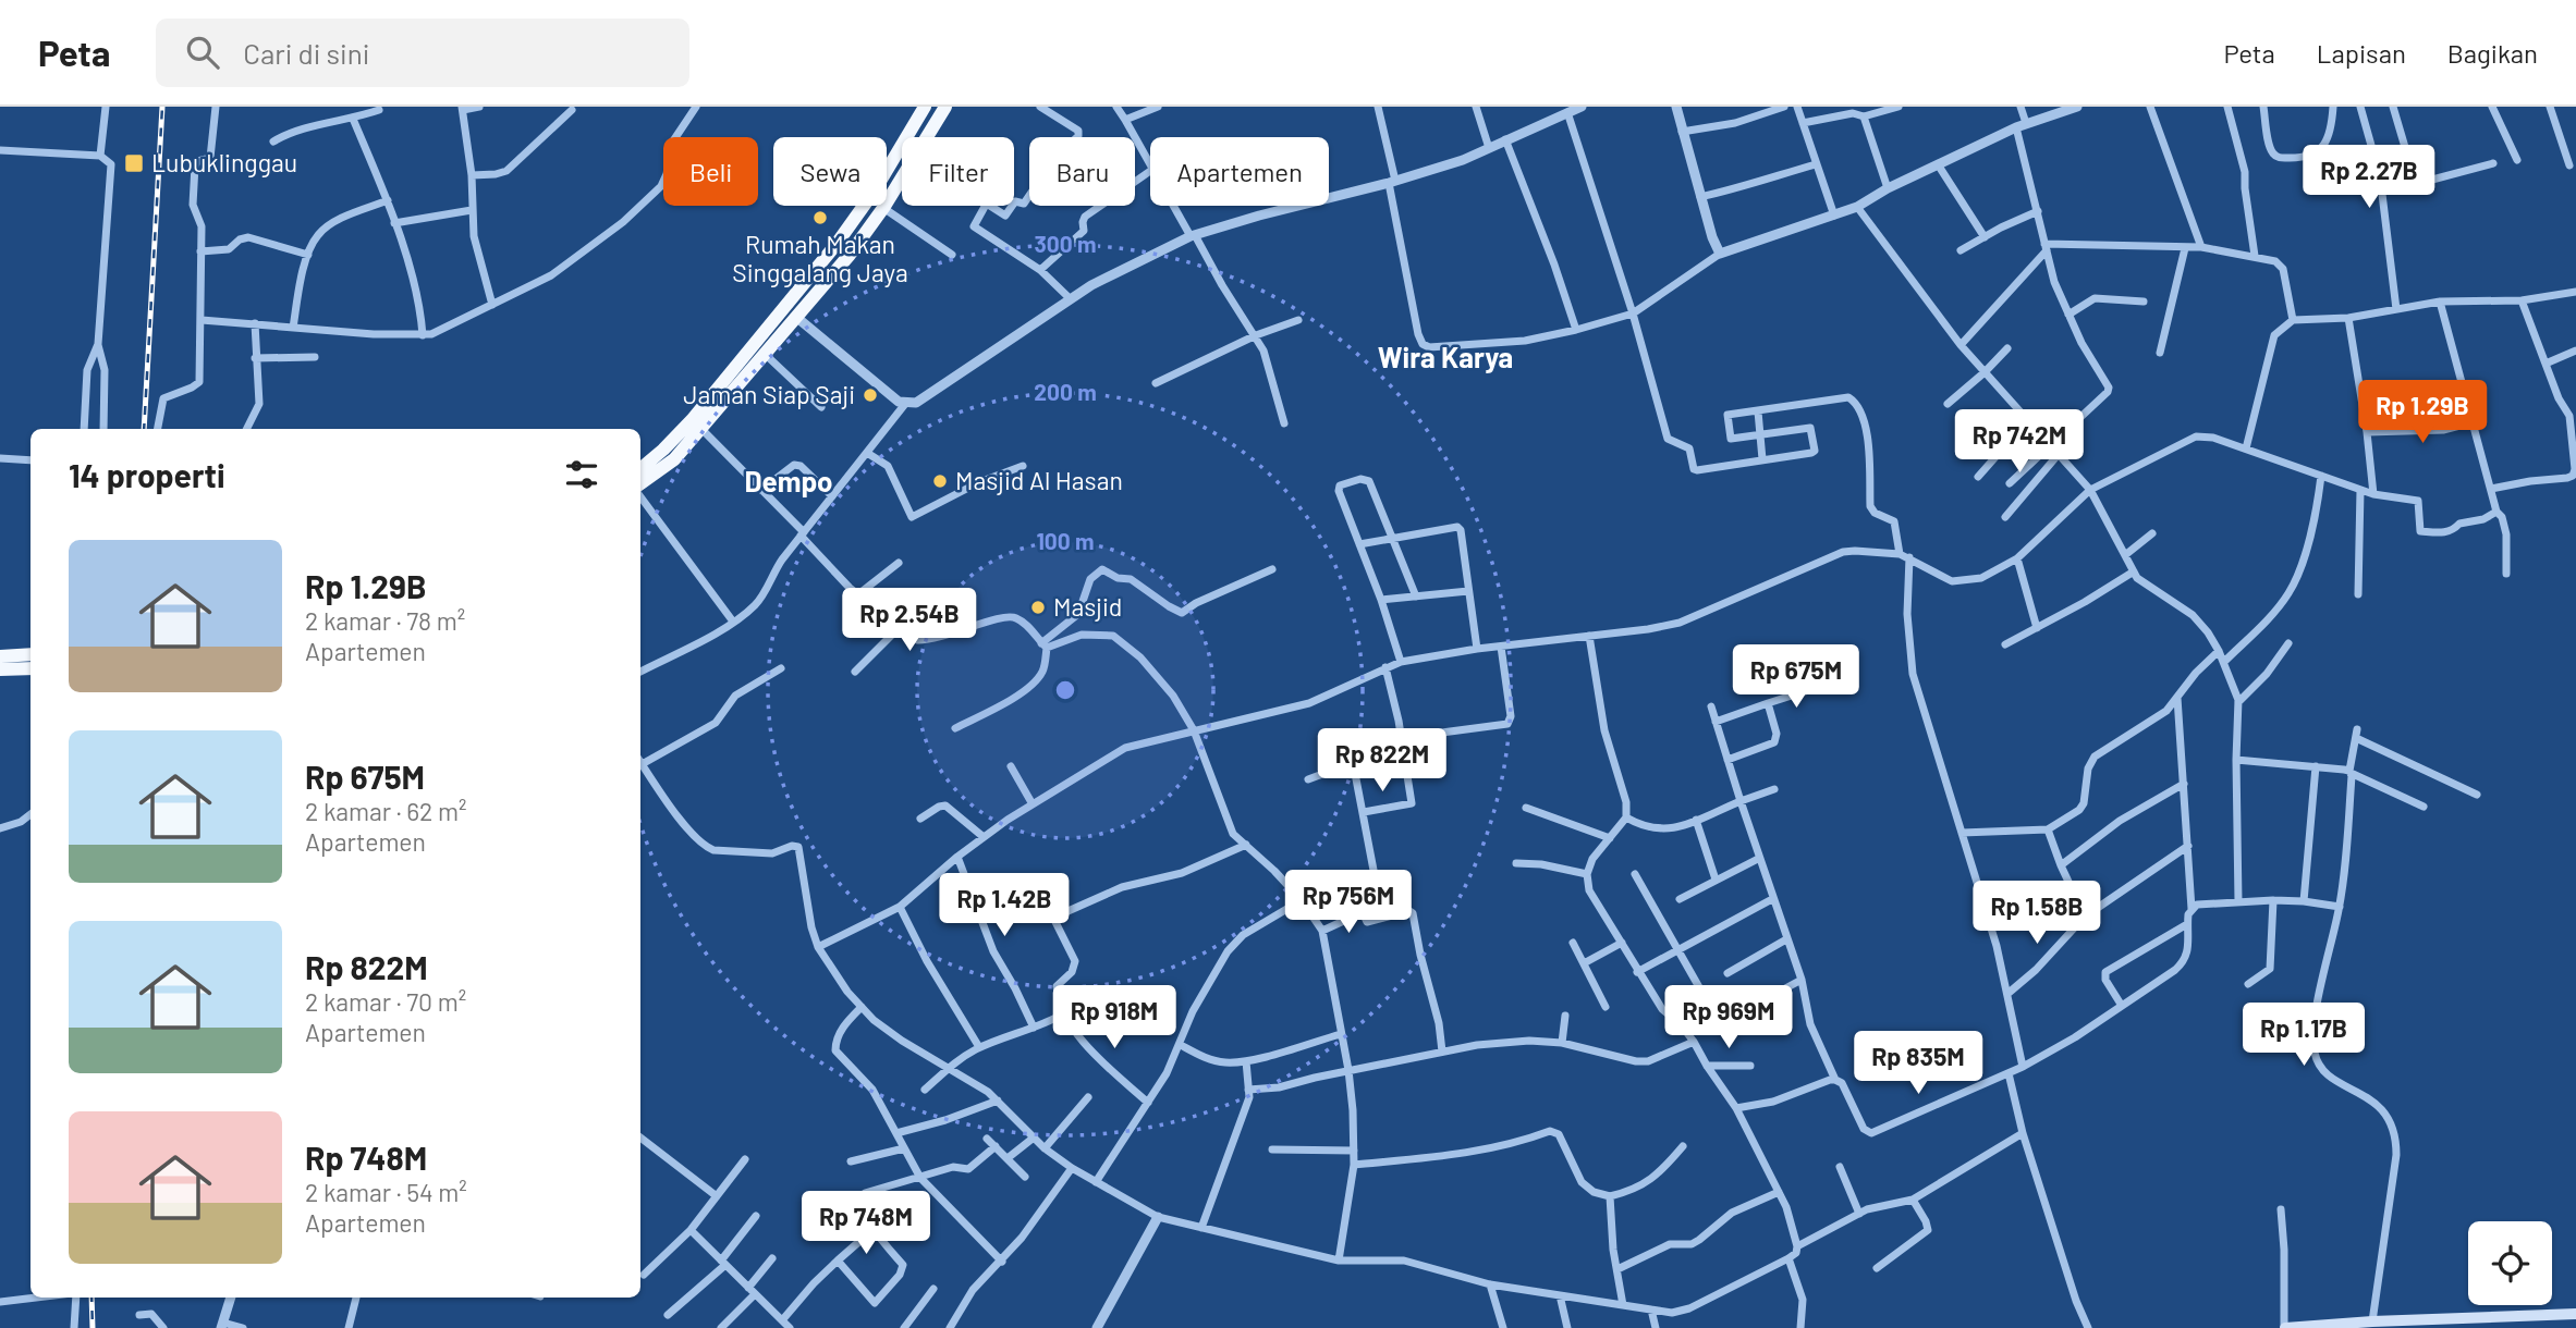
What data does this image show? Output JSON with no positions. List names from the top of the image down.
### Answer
{
  "districts": ["Wira Karya", "Dempo"],
  "places": {
    "transit": ["Lubuklinggau"],
    "other": [
      "Rumah Makan Singgalang Jaya",
      "Jaman Siap Saji",
      "Masjid Al Hasan",
      "Masjid"
    ]
  },
  "page": {
    "header": "Peta",
    "search": "Cari di sini",
    "nav": ["Peta", "Lapisan", "Bagikan"],
    "chip": [
      "Beli",
      "Sewa",
      "Filter",
      "Baru",
      "Apartemen"
    ],
    "price": [
      "Rp 2.27B",
      "Rp 1.29B",
      "Rp 742M",
      "Rp 2.54B",
      "Rp 675M",
      "Rp 822M",
      "Rp 756M",
      "Rp 1.42B",
      "Rp 1.58B",
      "Rp 918M",
      "Rp 969M",
      "Rp 1.17B",
      "Rp 835M",
      "Rp 748M"
    ],
    "heading": "14 properti",
    "list": [
      {
        "name": "Rp 1.29B",
        "note": "2 kamar · 78 m² · Apartemen"
      },
      {
        "name": "Rp 675M",
        "note": "2 kamar · 62 m² · Apartemen"
      },
      {
        "name": "Rp 822M",
        "note": "2 kamar · 70 m² · Apartemen"
      },
      {
        "name": "Rp 748M",
        "note": "2 kamar · 54 m² · Apartemen"
      }
    ]
  },
  "rings": ["300 m", "200 m", "100 m"]
}
